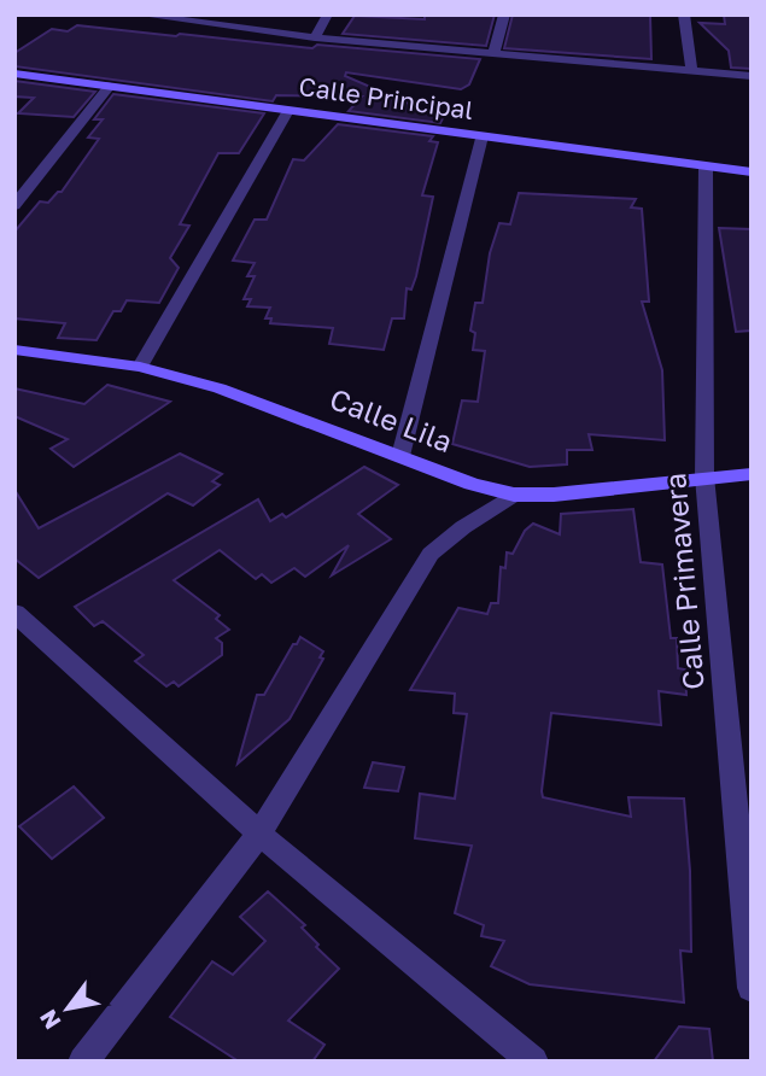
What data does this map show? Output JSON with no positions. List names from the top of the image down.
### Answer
{
  "streets": {
    "street": ["Calle Principal", "Calle Lila", "Calle Primavera"]
  },
  "crossings": [
    ["Calle Principal", "Calle Primavera"],
    ["Calle Lila", "Calle Primavera"]
  ],
  "north": "bottom left"
}
